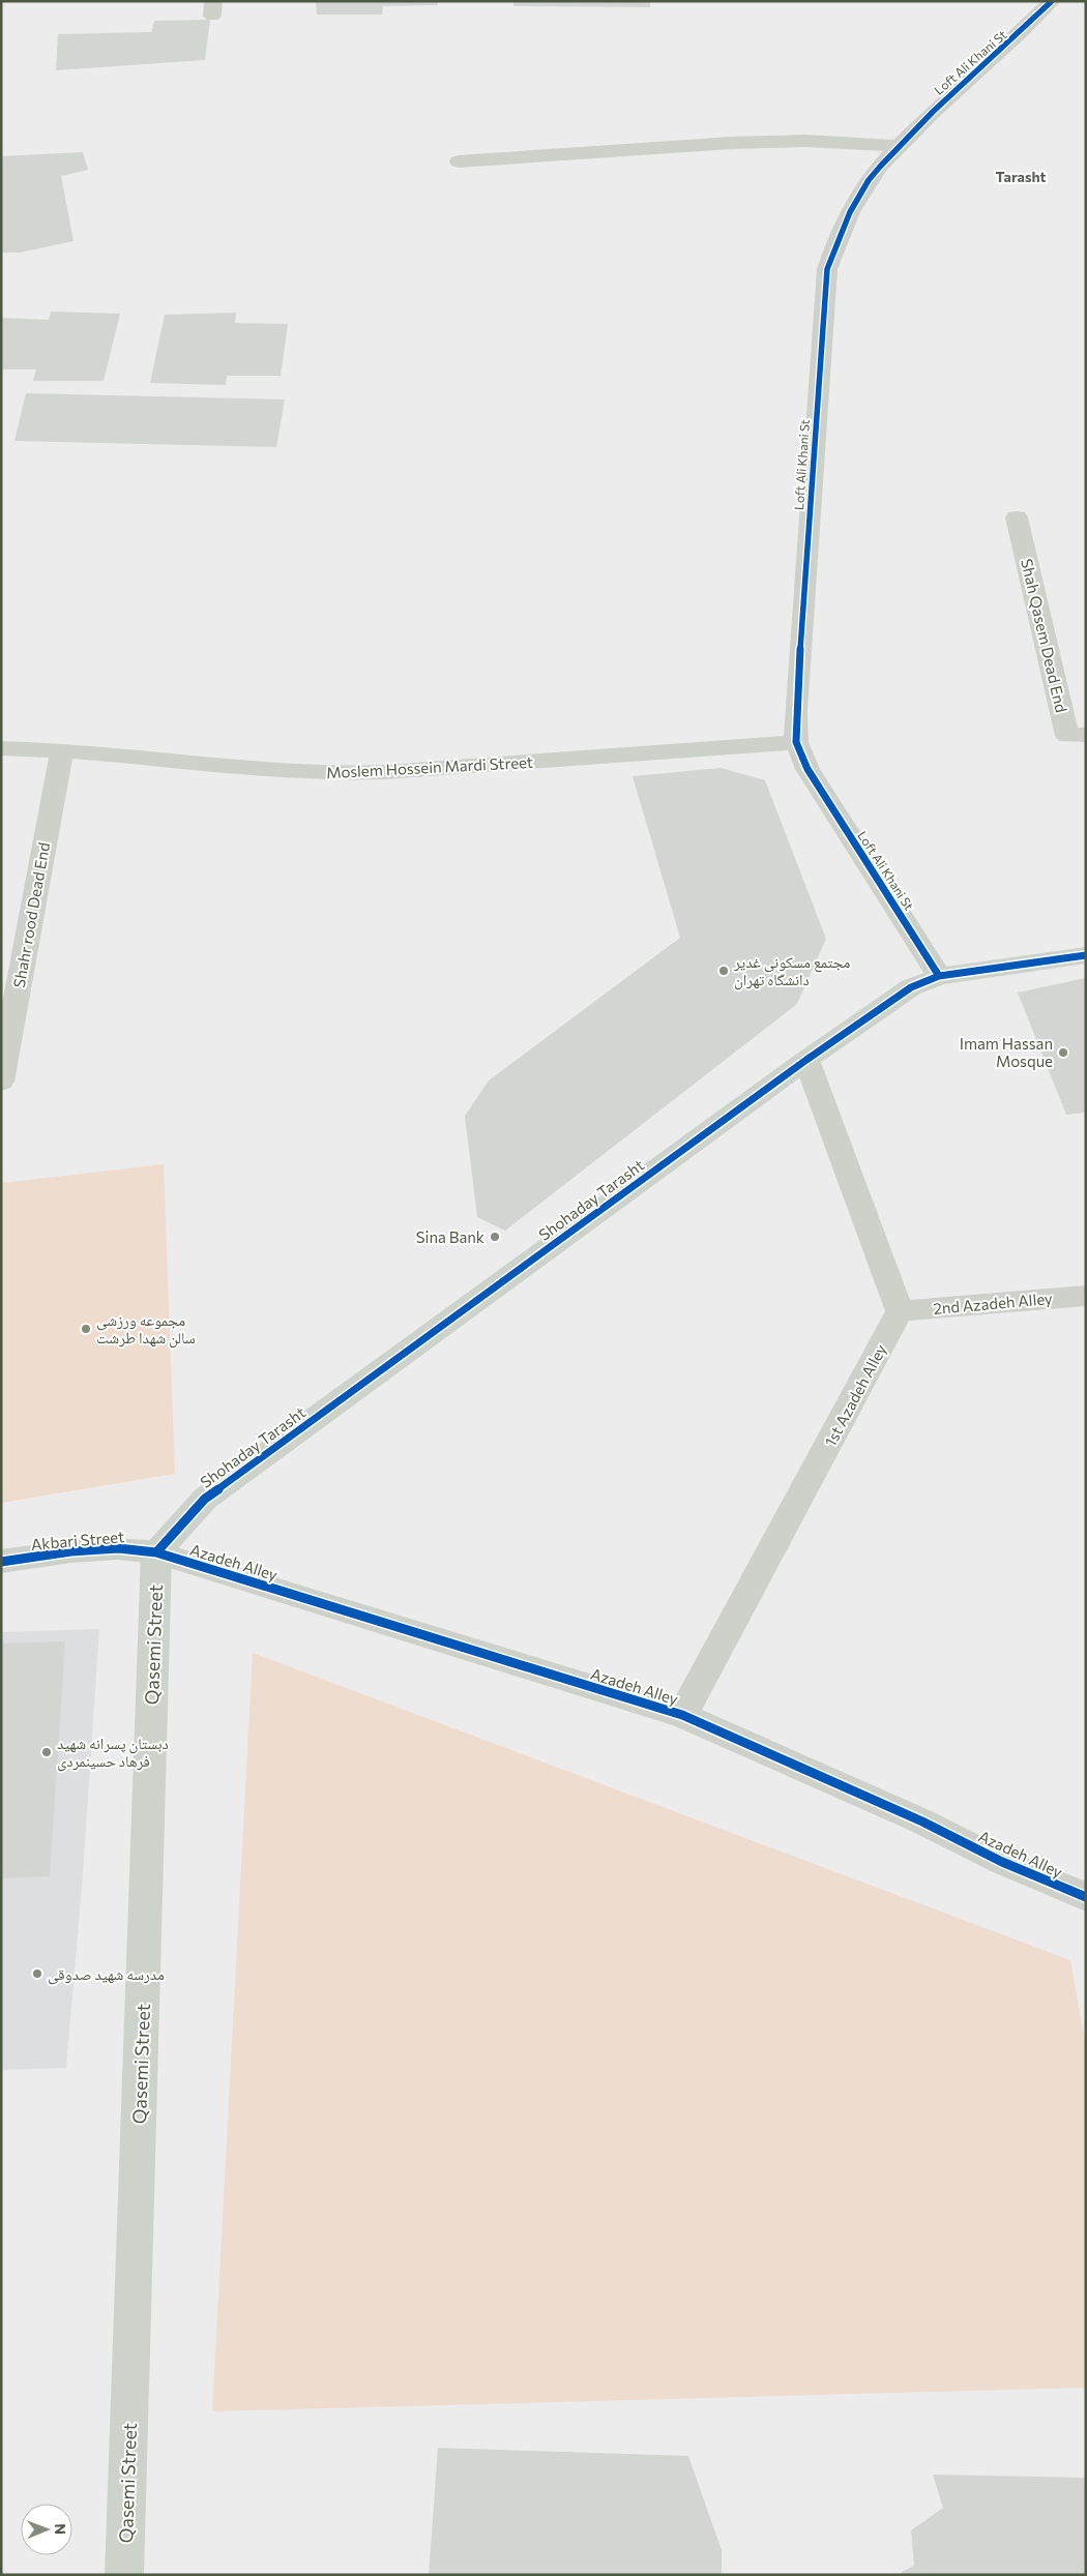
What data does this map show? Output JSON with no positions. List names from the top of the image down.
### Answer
{
  "streets": {
    "street": [
      "Loft Ali Khani St",
      "Shah Qasem Dead End",
      "Moslem Hossein Mardi Street",
      "Shahr rood Dead End",
      "Shohaday Tarasht",
      "2nd Azadeh Alley",
      "1st Azadeh Alley",
      "Akbari Street",
      "Azadeh Alley",
      "Qasemi Street"
    ]
  },
  "crossings": [
    ["Loft Ali Khani St", "Moslem Hossein Mardi Street"],
    ["Loft Ali Khani St", "Shohaday Tarasht"],
    ["Moslem Hossein Mardi Street", "Shahr rood Dead End"],
    ["Shohaday Tarasht", "Akbari Street"],
    ["Shohaday Tarasht", "Azadeh Alley"],
    ["Shohaday Tarasht", "Qasemi Street"],
    ["2nd Azadeh Alley", "1st Azadeh Alley"],
    ["1st Azadeh Alley", "Azadeh Alley"],
    ["Akbari Street", "Azadeh Alley"],
    ["Akbari Street", "Qasemi Street"],
    ["Azadeh Alley", "Qasemi Street"]
  ],
  "districts": ["Tarasht"],
  "places": [
    "مجتمع مسکونی غدیر دانشگاه تهران",
    "Imam Hassan Mosque",
    "Sina Bank",
    "مجموعه ورزشی سالن شهدا طرشت",
    "دبستان پسرانه شهيد فرهاد حسينمردی",
    "مدرسه شهید صدوقی"
  ],
  "north": "right"
}
